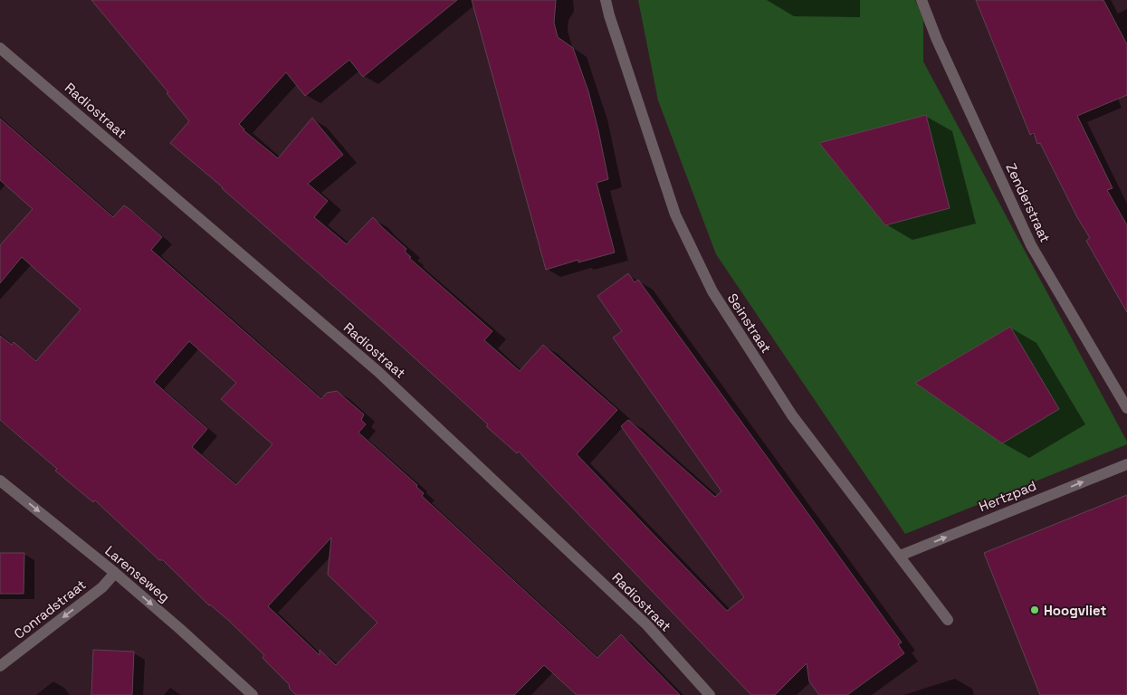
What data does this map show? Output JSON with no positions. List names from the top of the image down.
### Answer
{
  "streets": {
    "street": [
      "Radiostraat",
      "Zenderstraat",
      "Seinstraat",
      "Hertzpad",
      "Larenseweg",
      "Conradstraat"
    ]
  },
  "crossings": [
    ["Seinstraat", "Hertzpad"],
    ["Larenseweg", "Conradstraat"]
  ],
  "one_way": ["Hertzpad", "Larenseweg", "Conradstraat"],
  "places": ["Hoogvliet"]
}
